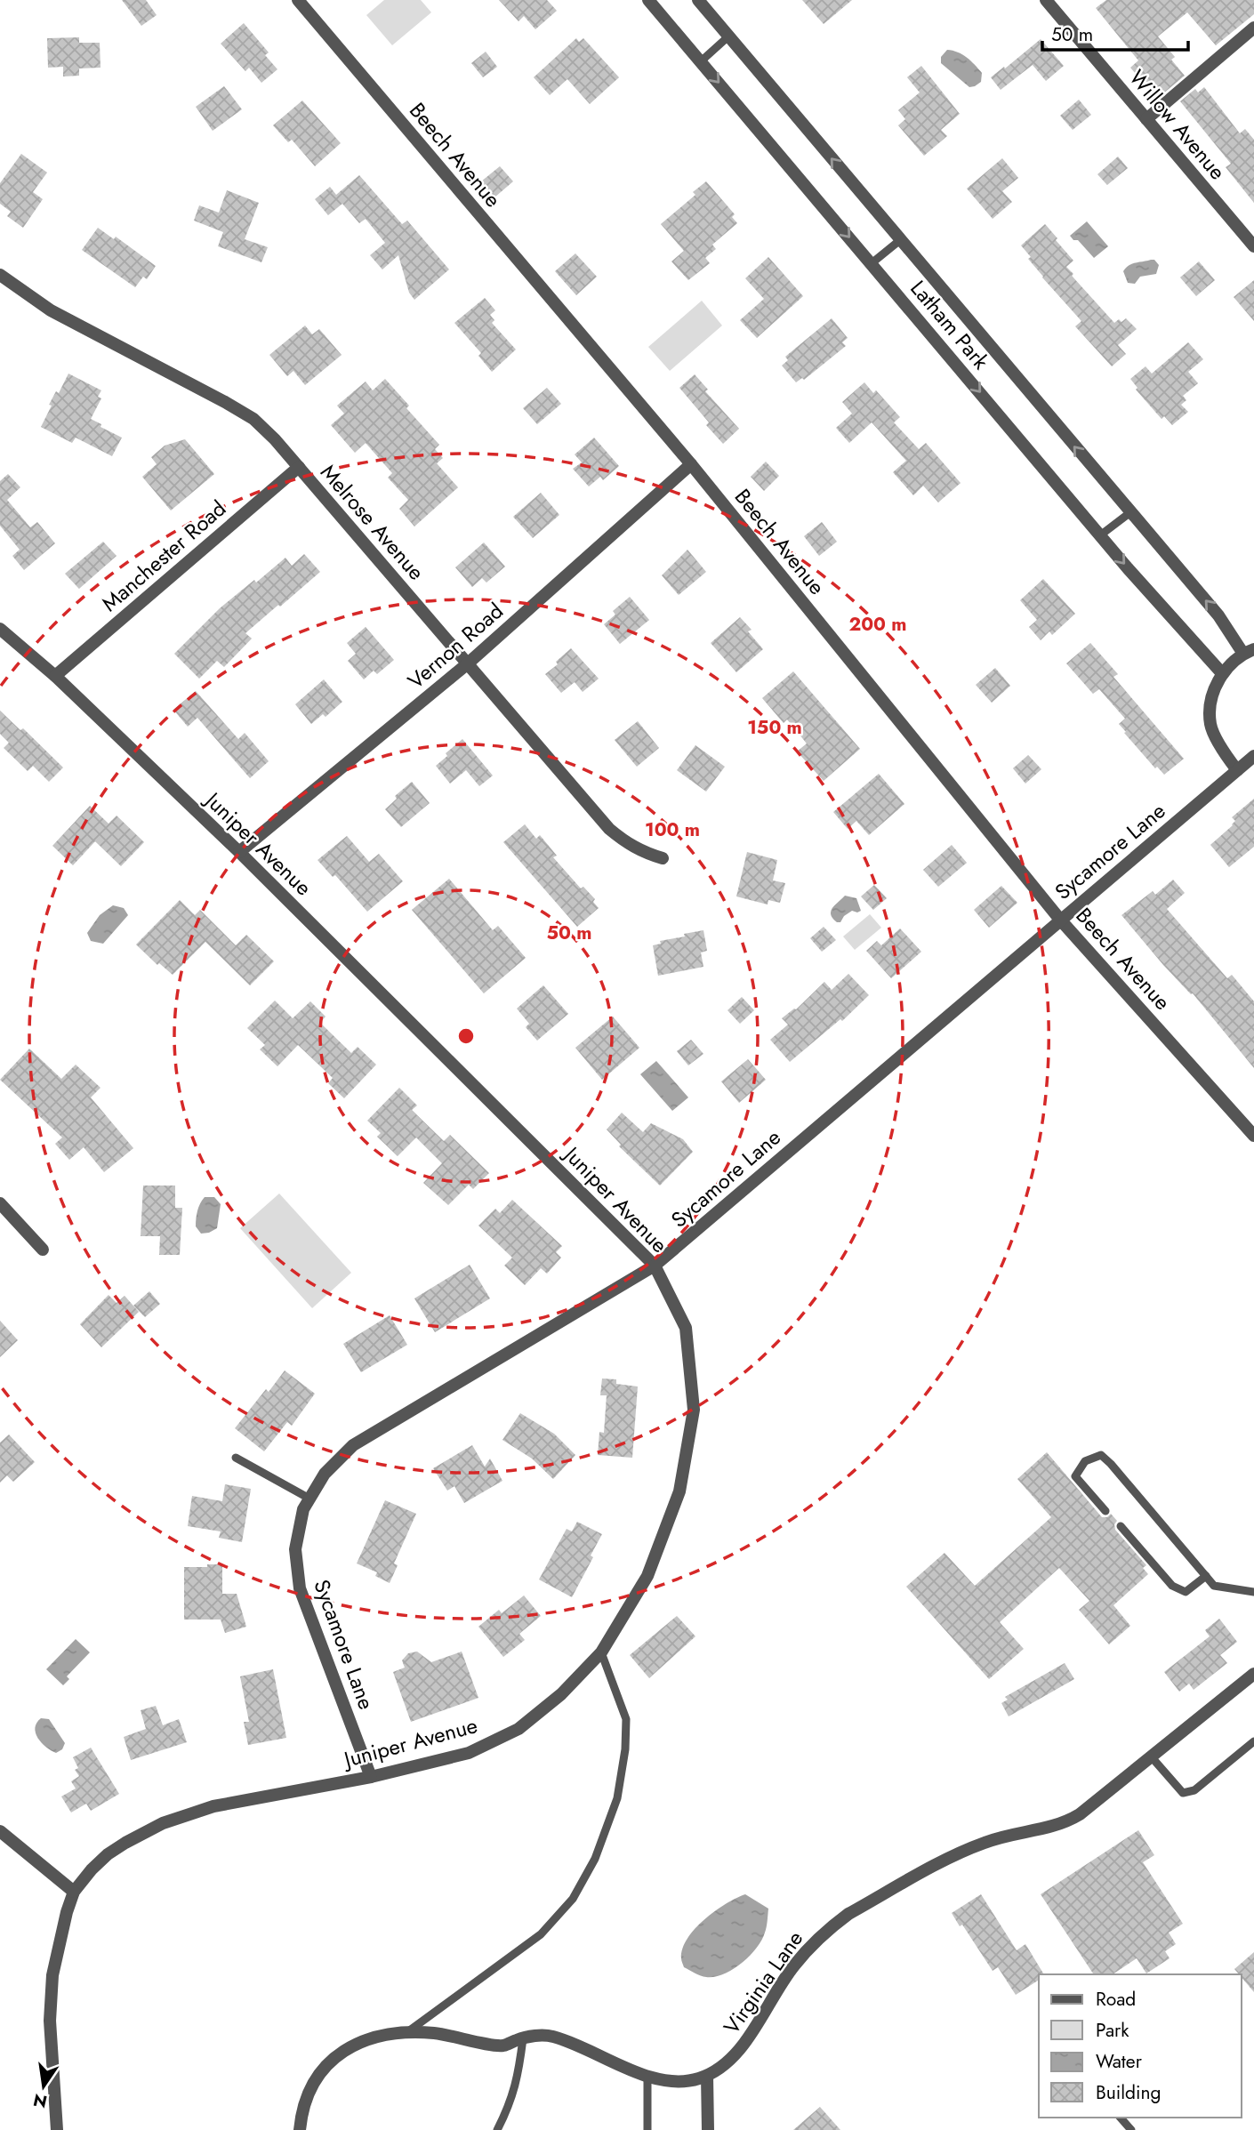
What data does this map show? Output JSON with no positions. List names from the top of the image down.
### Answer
{
  "streets": {
    "street": [
      "Willow Avenue",
      "Beech Avenue",
      "Latham Park",
      "Melrose Avenue",
      "Manchester Road",
      "Vernon Road",
      "Juniper Avenue",
      "Sycamore Lane",
      "Virginia Lane"
    ]
  },
  "crossings": [
    ["Beech Avenue", "Vernon Road"],
    ["Beech Avenue", "Sycamore Lane"],
    ["Latham Park", "Sycamore Lane"],
    ["Melrose Avenue", "Manchester Road"],
    ["Melrose Avenue", "Vernon Road"],
    ["Manchester Road", "Juniper Avenue"],
    ["Vernon Road", "Juniper Avenue"],
    ["Juniper Avenue", "Sycamore Lane"]
  ],
  "legend": [
    "Road",
    "Park",
    "Water",
    "Building"
  ],
  "scale_bar": "50 m",
  "north": "bottom",
  "rings": [
    "200 m",
    "150 m",
    "100 m",
    "50 m"
  ]
}
